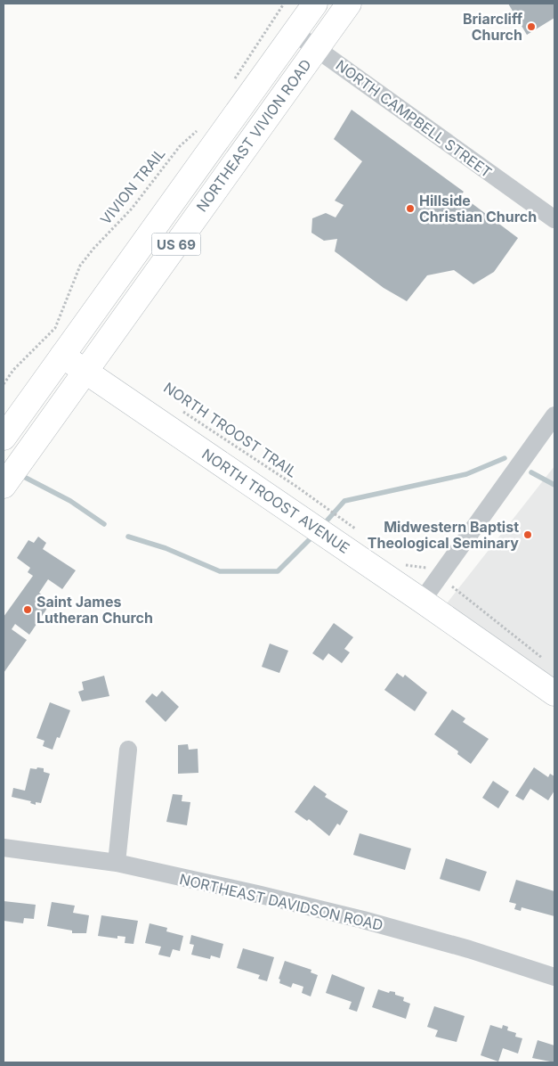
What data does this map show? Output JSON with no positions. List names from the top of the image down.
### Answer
{
  "streets": {
    "main road": ["NORTHEAST VIVION ROAD", "US 69", "NORTH TROOST AVENUE"],
    "street": ["NORTH CAMPBELL STREET", "NORTHEAST DAVIDSON ROAD"],
    "path": ["VIVION TRAIL", "NORTH TROOST TRAIL"]
  },
  "crossings": [
    ["NORTH CAMPBELL STREET", "NORTHEAST VIVION ROAD"],
    ["NORTHEAST VIVION ROAD", "NORTH TROOST AVENUE"],
    ["NORTH TROOST TRAIL", "NORTH TROOST AVENUE"]
  ],
  "places": [
    "Briarcliff Church",
    "Hillside Christian Church",
    "Midwestern Baptist Theological Seminary",
    "Saint James Lutheran Church"
  ]
}
